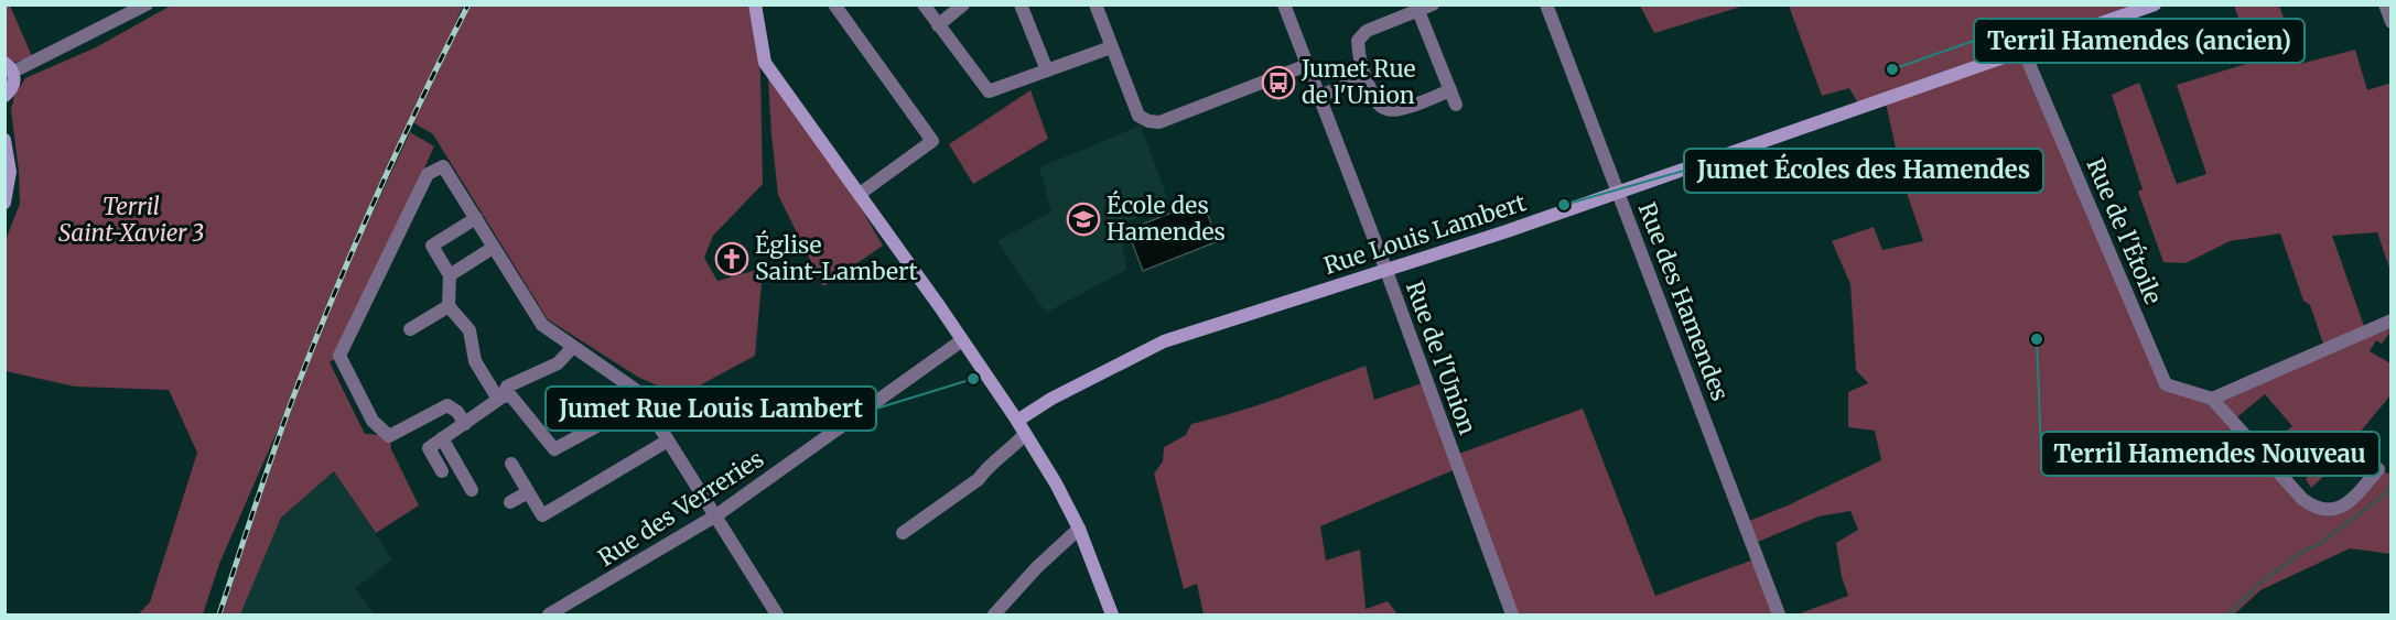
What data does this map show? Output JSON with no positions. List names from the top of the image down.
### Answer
{
  "streets": {
    "street": [
      "Rue de l'Étoile",
      "Rue Louis Lambert",
      "Rue des Hamendes",
      "Rue de l'Union",
      "Rue des Verreries"
    ]
  },
  "crossings": [
    ["Rue de l'Étoile", "Rue Louis Lambert"],
    ["Rue Louis Lambert", "Rue des Hamendes"],
    ["Rue Louis Lambert", "Rue de l'Union"]
  ],
  "parks": ["Terril Saint-Xavier 3"],
  "places": {
    "other": [
      "Terril Hamendes (ancien)",
      "Jumet Écoles des Hamendes",
      "Terril Hamendes Nouveau",
      "Jumet Rue Louis Lambert"
    ],
    "bus stop": ["Jumet Rue de l'Union"],
    "school or university": ["École des Hamendes"],
    "church": ["Église Saint-Lambert"]
  }
}
